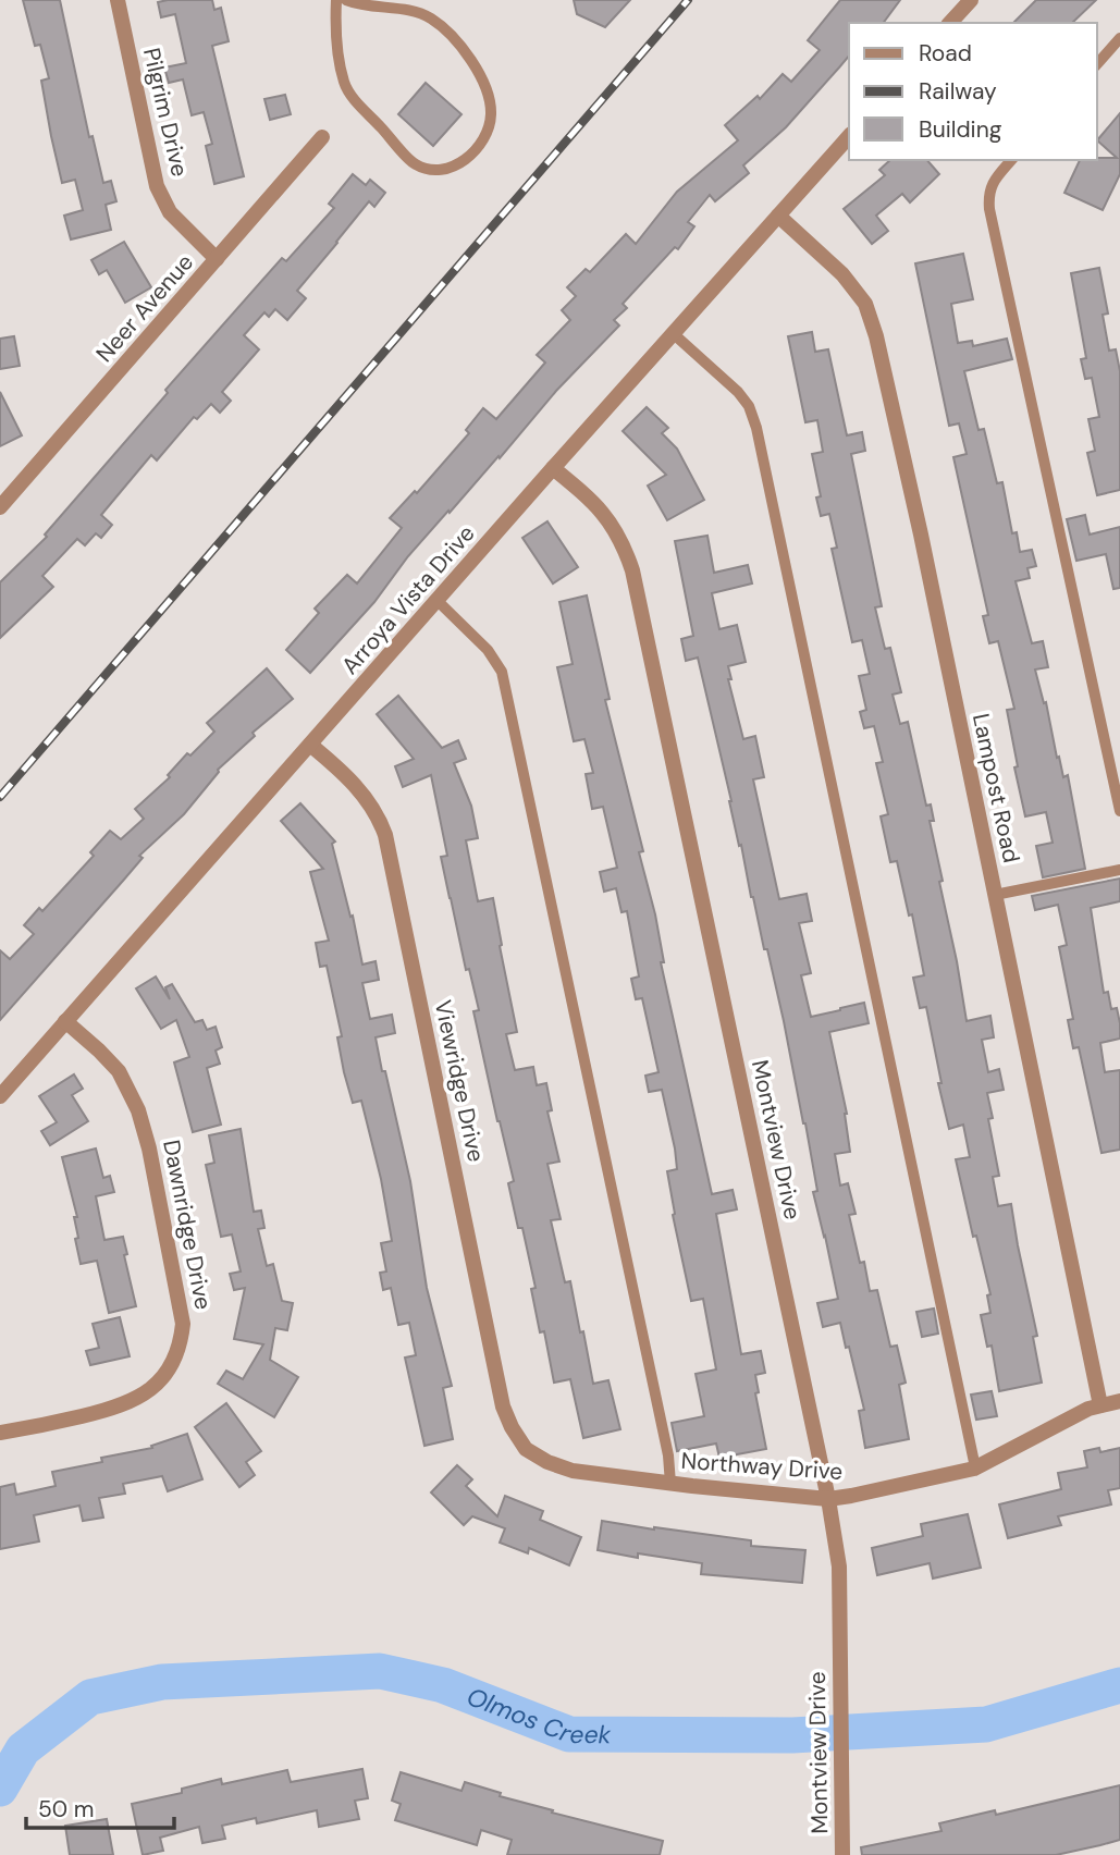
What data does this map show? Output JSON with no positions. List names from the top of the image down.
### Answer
{
  "streets": {
    "street": [
      "Pilgrim Drive",
      "Neer Avenue",
      "Arroya Vista Drive",
      "Lampost Road",
      "Viewridge Drive",
      "Montview Drive",
      "Dawnridge Drive",
      "Northway Drive"
    ]
  },
  "crossings": [
    ["Pilgrim Drive", "Neer Avenue"],
    ["Arroya Vista Drive", "Lampost Road"],
    ["Arroya Vista Drive", "Viewridge Drive"],
    ["Arroya Vista Drive", "Montview Drive"],
    ["Arroya Vista Drive", "Dawnridge Drive"],
    ["Lampost Road", "Northway Drive"],
    ["Viewridge Drive", "Northway Drive"],
    ["Montview Drive", "Northway Drive"]
  ],
  "water": ["Olmos Creek"],
  "legend": ["Road", "Railway", "Building"],
  "scale_bar": "50 m"
}
